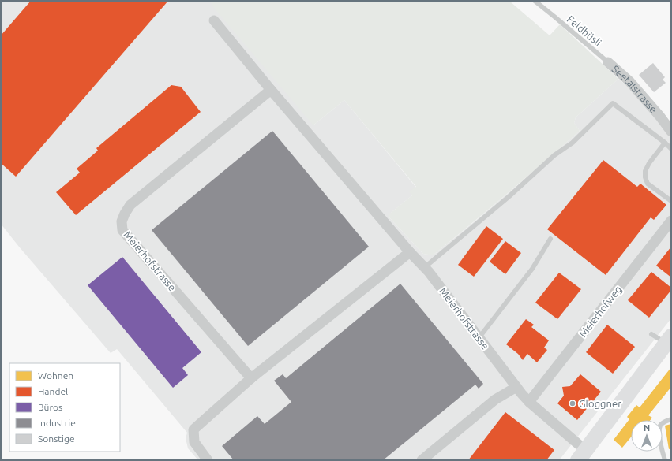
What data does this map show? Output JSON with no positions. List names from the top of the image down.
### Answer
{
  "streets": {
    "street": ["Seetalstrasse", "Meierhofstrasse", "Meierhofweg"],
    "lane": ["Feldhüsli"]
  },
  "crossings": [
    ["Feldhüsli", "Seetalstrasse"],
    ["Meierhofstrasse", "Meierhofweg"]
  ],
  "places": ["Gloggner"],
  "legend": [
    "Wohnen",
    "Handel",
    "Büros",
    "Industrie",
    "Sonstige"
  ],
  "north": "top"
}
